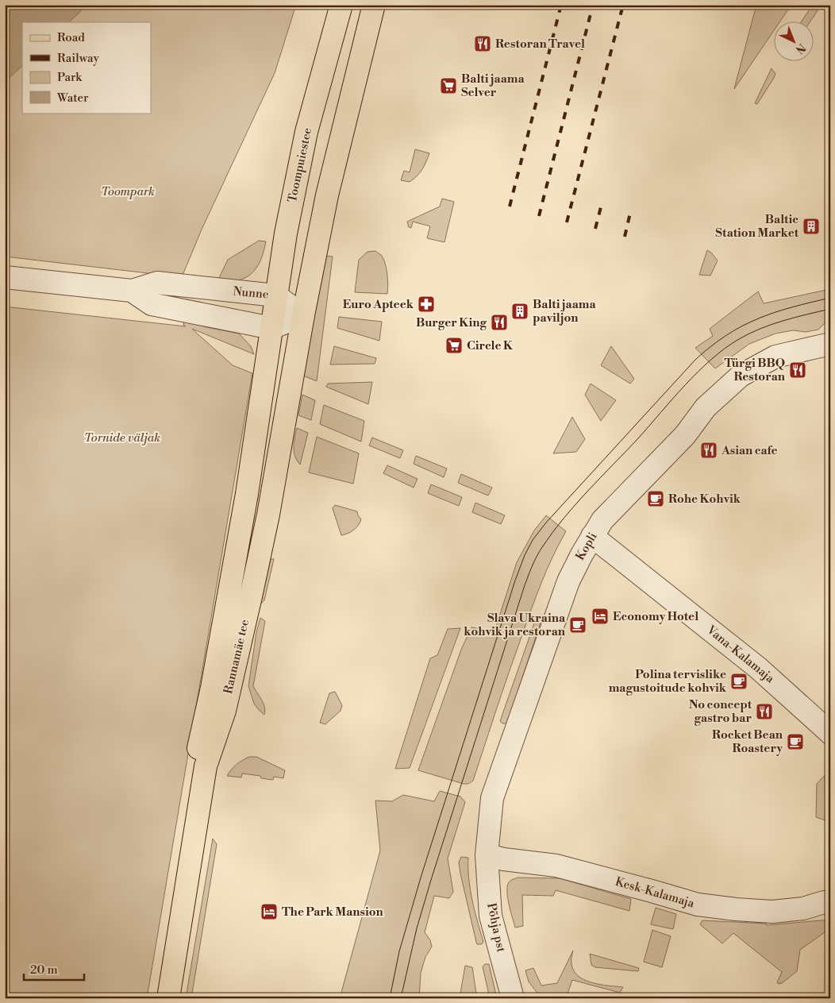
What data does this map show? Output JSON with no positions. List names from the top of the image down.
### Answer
{
  "streets": {
    "main road": ["Toompuiestee", "Rannamäe tee"],
    "street": [
      "Nunne",
      "Kopli",
      "Vana-Kalamaja",
      "Kesk-Kalamaja",
      "Põhja pst"
    ]
  },
  "crossings": [
    ["Toompuiestee", "Nunne"],
    ["Toompuiestee", "Rannamäe tee"],
    ["Nunne", "Rannamäe tee"],
    ["Kopli", "Vana-Kalamaja"],
    ["Kopli", "Kesk-Kalamaja"],
    ["Kopli", "Põhja pst"],
    ["Kesk-Kalamaja", "Põhja pst"]
  ],
  "parks": ["Toompark", "Tornide väljak"],
  "places": {
    "restaurant": [
      "Restoran Travel",
      "Burger King",
      "Türgi BBQ Restoran",
      "Asian cafe",
      "No concept gastro bar"
    ],
    "supermarket": ["Balti jaama Selver", "Circle K"],
    "building": ["Baltic Station Market", "Balti jaama paviljon"],
    "pharmacy": ["Euro Apteek"],
    "cafe": [
      "Rohe Kohvik",
      "Slava Ukraina kohvik ja restoran",
      "Polina tervislike magustoitude kohvik",
      "Rocket Bean Roastery"
    ],
    "hotel": ["Economy Hotel", "The Park Mansion"]
  },
  "legend": [
    "Road",
    "Railway",
    "Park",
    "Water"
  ],
  "scale_bar": "20 m",
  "north": "bottom right"
}
